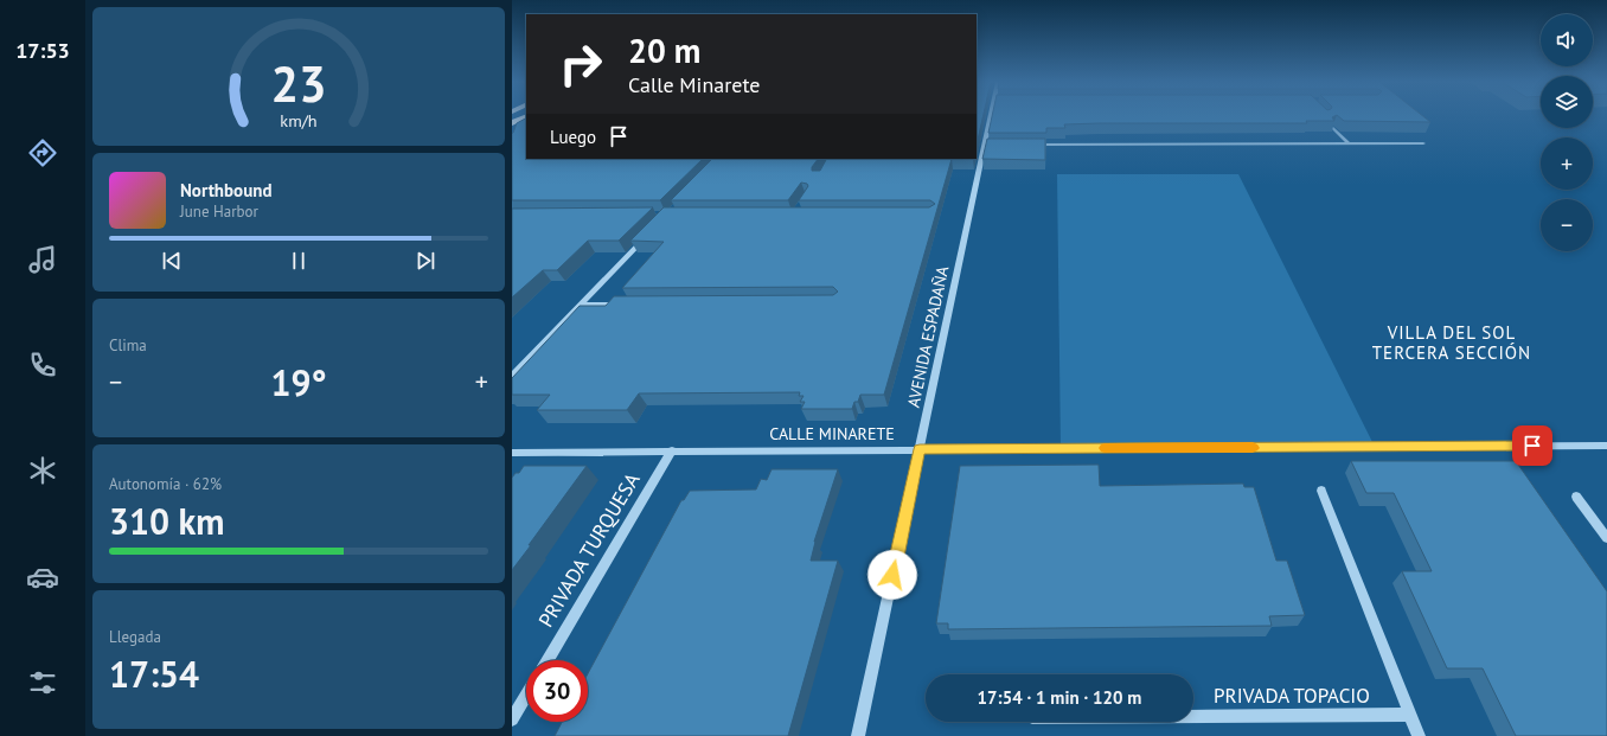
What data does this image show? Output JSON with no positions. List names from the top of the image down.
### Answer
{
  "streets": {
    "street": [
      "AVENIDA ESPADAÑA",
      "CALLE MINARETE",
      "PRIVADA TURQUESA",
      "PRIVADA TOPACIO"
    ]
  },
  "crossings": [
    ["AVENIDA ESPADAÑA", "CALLE MINARETE"],
    ["CALLE MINARETE", "PRIVADA TURQUESA"]
  ],
  "districts": ["VILLA DEL SOL TERCERA SECCIÓN"],
  "page": {
    "tabs": "17:53",
    "map_buttons": ["+", "−"],
    "turn": ["20 m", "Calle Minarete"],
    "then": "Luego",
    "song": ["Northbound", "June Harbor"],
    "tile": [
      "Clima",
      ["Autonomía · 62%", "310 km"],
      ["Llegada", "17:54"]
    ],
    "heat": ["−", "19°", "+"],
    "limit": "30",
    "trip": "17:54 · 1 min · 120 m",
    "gauge": ["23", "km/h"]
  }
}
